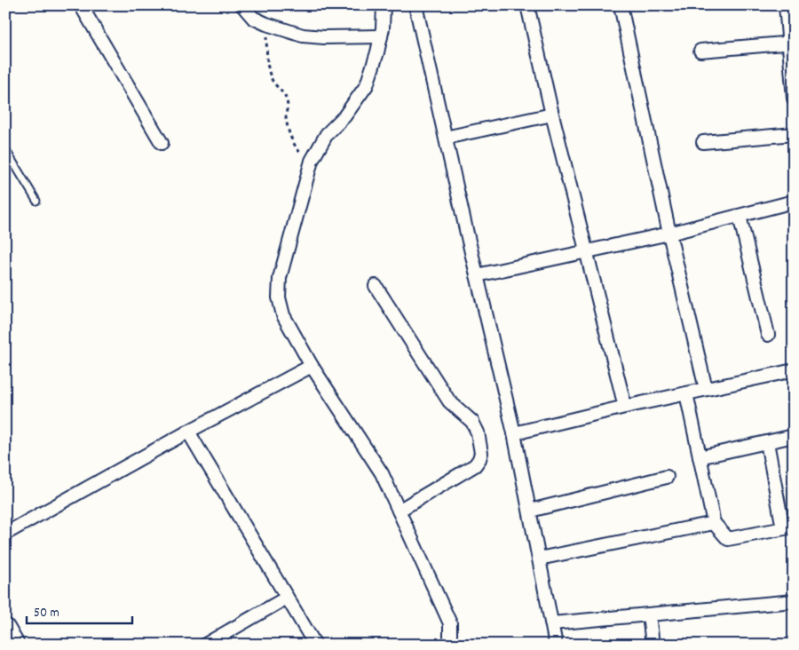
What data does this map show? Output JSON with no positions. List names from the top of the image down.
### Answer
{
  "scale_bar": "50 m"
}
